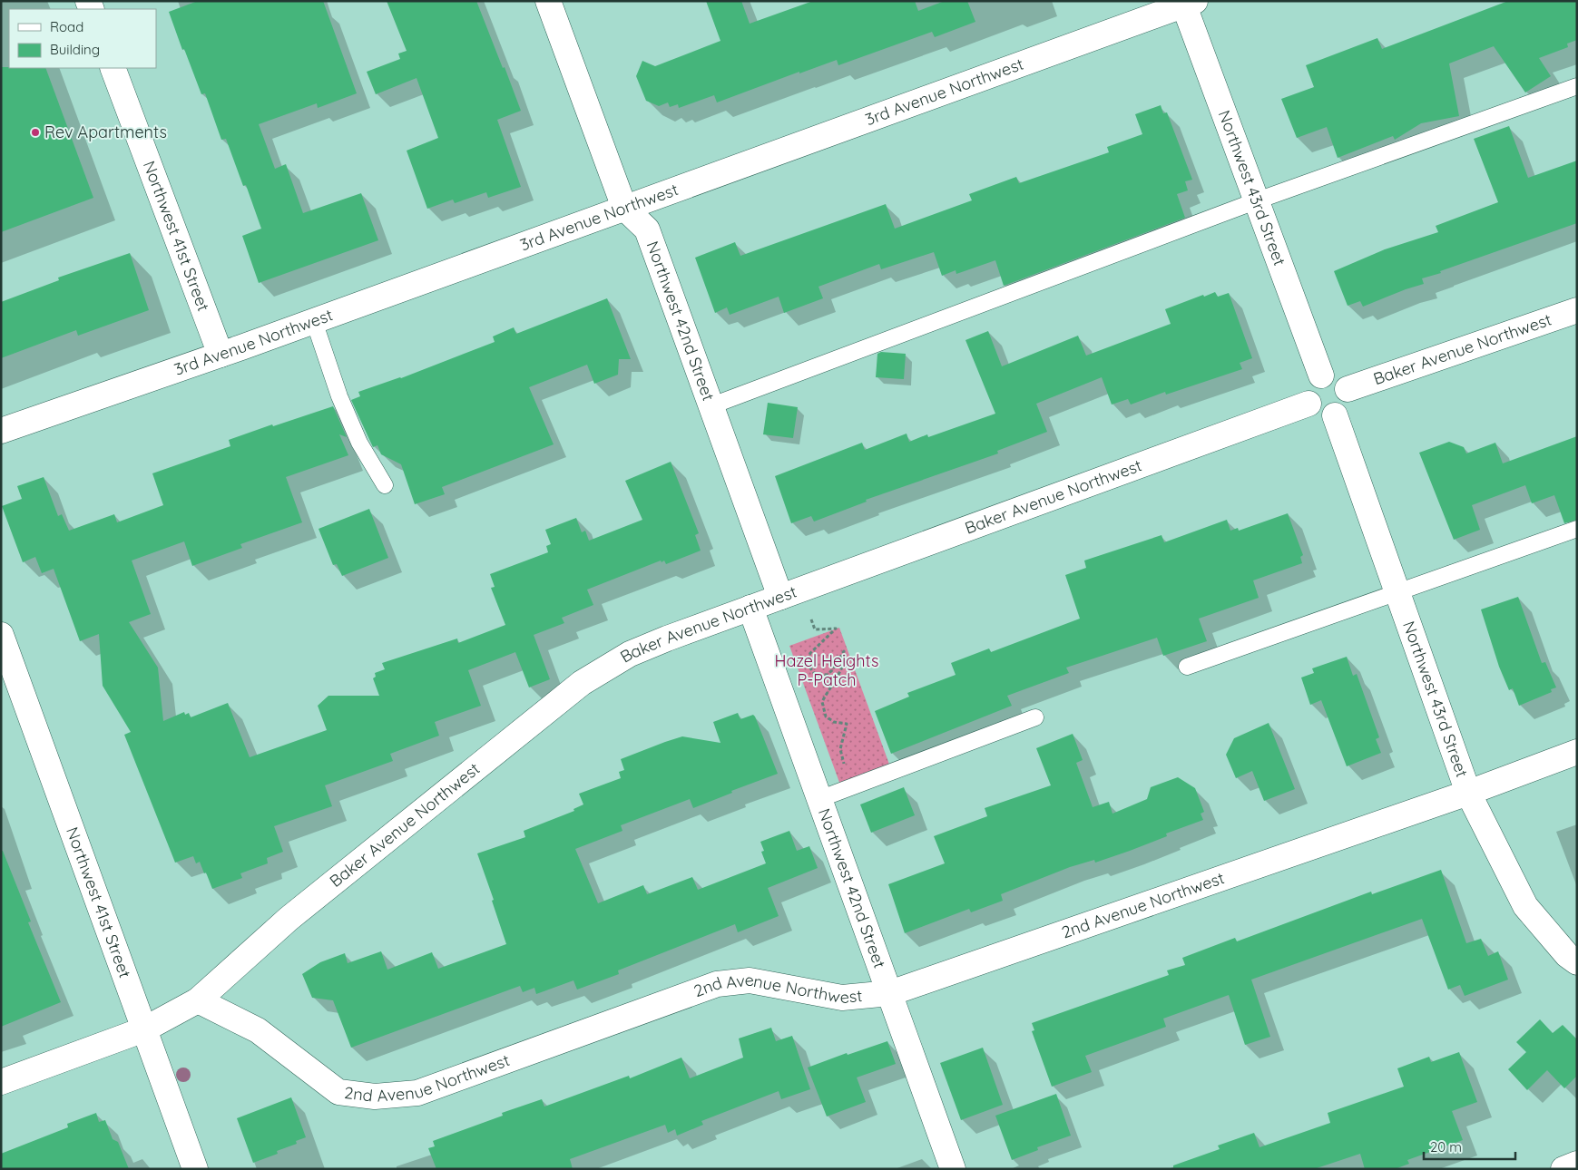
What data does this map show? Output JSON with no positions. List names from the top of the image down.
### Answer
{
  "streets": {
    "street": [
      "3rd Avenue Northwest",
      "Northwest 43rd Street",
      "Northwest 41st Street",
      "Northwest 42nd Street",
      "Baker Avenue Northwest",
      "2nd Avenue Northwest"
    ]
  },
  "crossings": [
    ["3rd Avenue Northwest", "Northwest 43rd Street"],
    ["3rd Avenue Northwest", "Northwest 41st Street"],
    ["3rd Avenue Northwest", "Northwest 42nd Street"],
    ["Northwest 43rd Street", "Baker Avenue Northwest"],
    ["Northwest 43rd Street", "2nd Avenue Northwest"],
    ["Northwest 42nd Street", "Baker Avenue Northwest"],
    ["Northwest 42nd Street", "2nd Avenue Northwest"],
    ["Baker Avenue Northwest", "2nd Avenue Northwest"]
  ],
  "parks": ["Hazel Heights P-Patch"],
  "places": ["Rev Apartments"],
  "legend": ["Road", "Building"],
  "scale_bar": "20 m"
}
